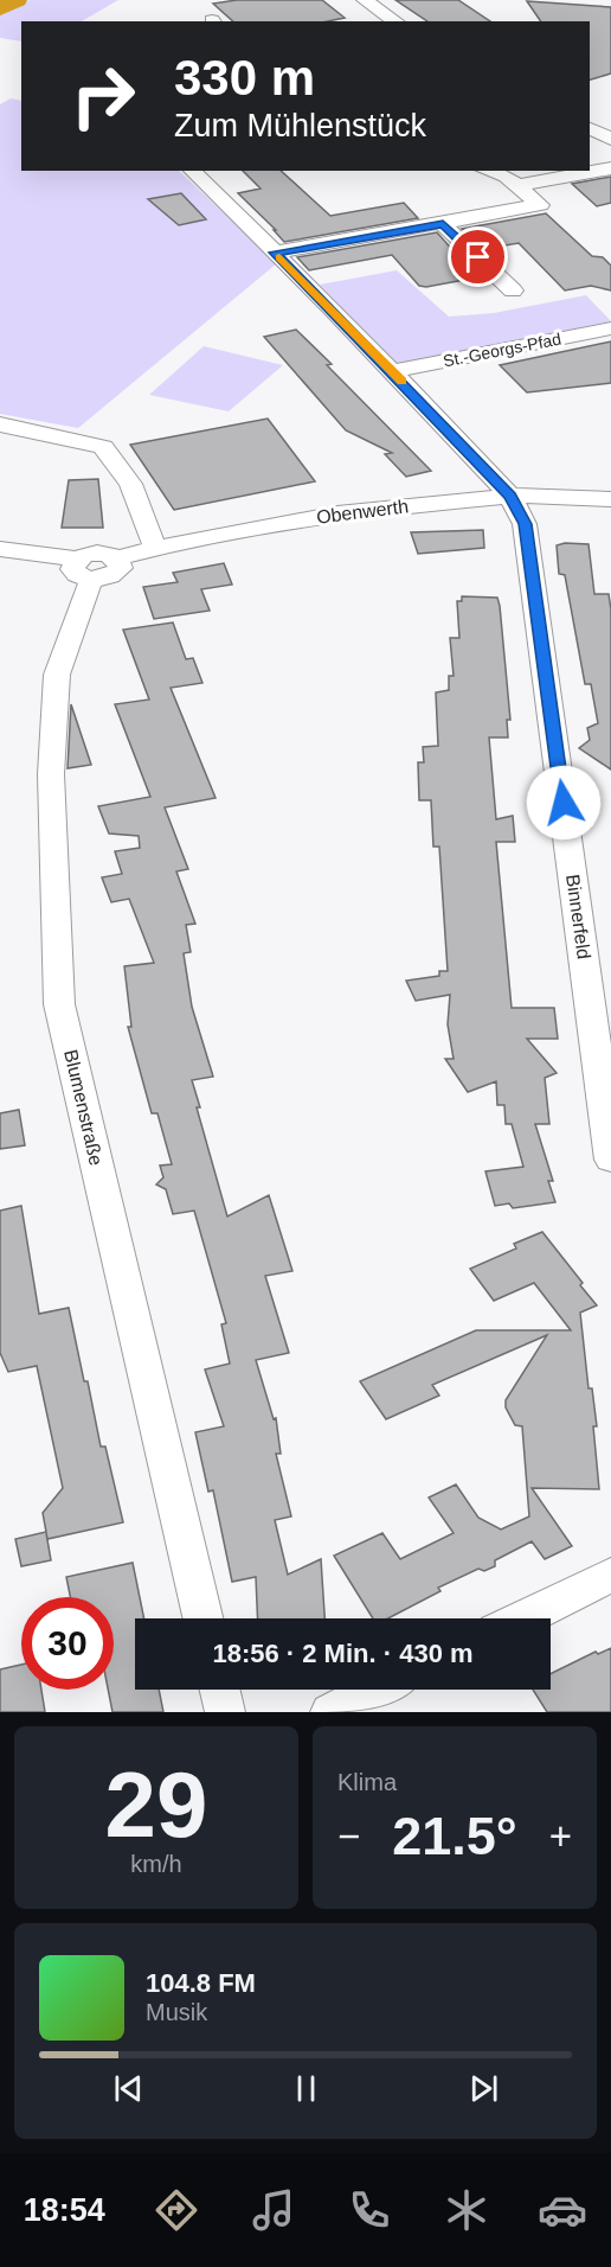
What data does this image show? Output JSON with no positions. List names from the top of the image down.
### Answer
{
  "streets": {
    "street": [
      "St.-Georgs-Pfad",
      "Obenwerth",
      "Binnerfeld",
      "Blumenstraße"
    ]
  },
  "crossings": [
    ["St.-Georgs-Pfad", "Binnerfeld"],
    ["Obenwerth", "Binnerfeld"],
    ["Obenwerth", "Blumenstraße"]
  ],
  "page": {
    "turn": ["330 m", "Zum Mühlenstück"],
    "limit": "30",
    "trip": "18:56 · 2 Min. · 430 m",
    "tile": [
      ["29", "km/h"],
      "Klima"
    ],
    "heat": ["−", "21.5°", "+"],
    "song": ["104.8 FM", "Musik"],
    "tabs": "18:54"
  }
}
